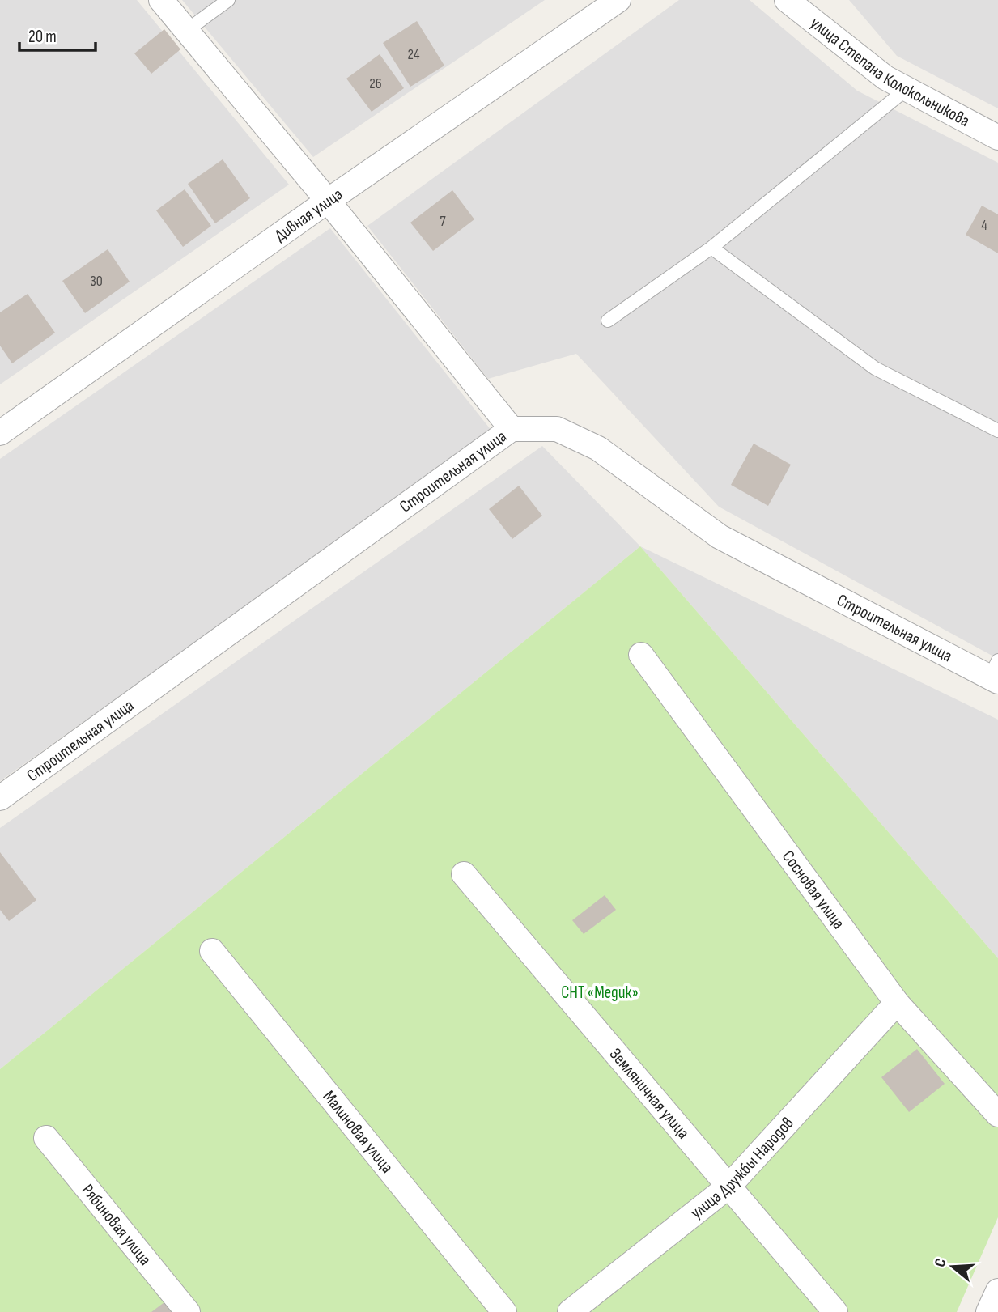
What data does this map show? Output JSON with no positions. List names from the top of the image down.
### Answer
{
  "streets": {
    "street": [
      "улица Степана Колокольникова",
      "Дивная улица",
      "Строительная улица",
      "Сосновая улица",
      "Земляничная улица",
      "Малиновая улица",
      "улица Дружбы Народов",
      "Рябиновая улица"
    ]
  },
  "crossings": [
    ["Сосновая улица", "улица Дружбы Народов"],
    ["Земляничная улица", "улица Дружбы Народов"]
  ],
  "parks": ["СНТ «Медик»"],
  "house_numbers": [
    "24",
    "26",
    "7",
    "4",
    "30"
  ],
  "scale_bar": "20 m",
  "north": "left"
}
